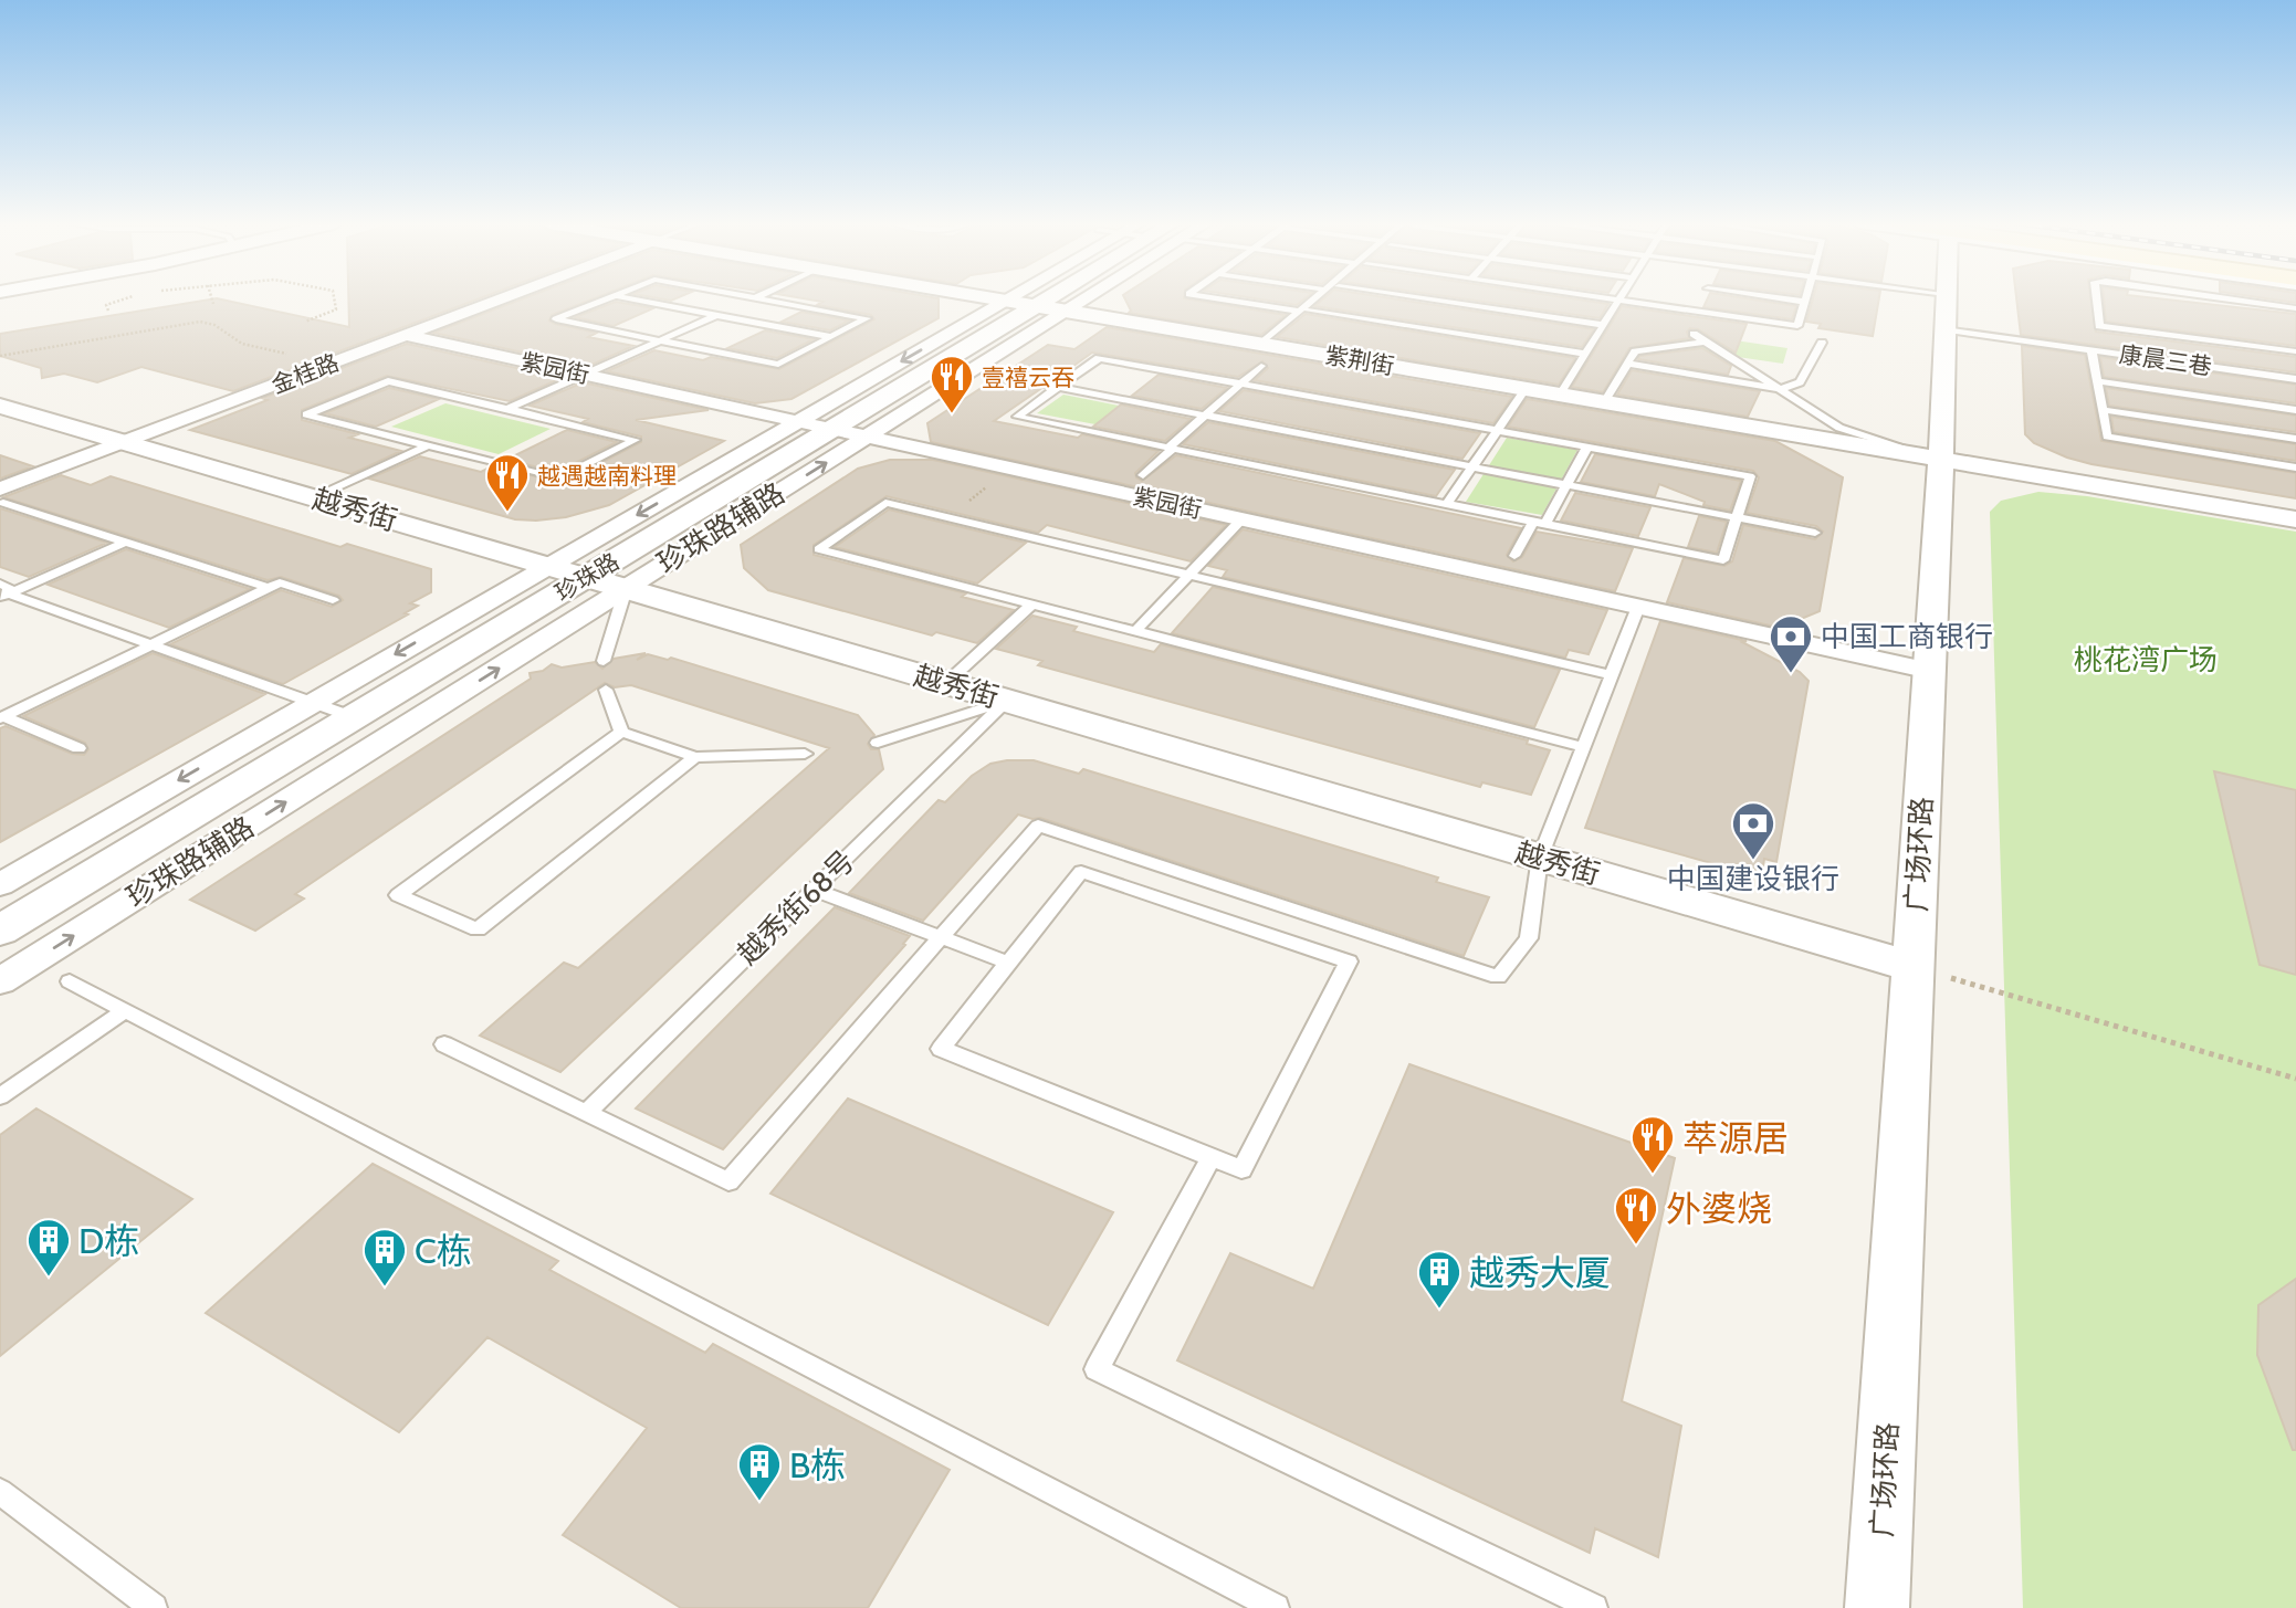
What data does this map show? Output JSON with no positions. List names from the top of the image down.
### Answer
{
  "streets": {
    "street": [
      "紫荆街",
      "紫园街",
      "金桂路",
      "越秀街",
      "珍珠路辅路",
      "珍珠路",
      "广场环路"
    ],
    "lane": ["康晨三巷", "越秀街68号"]
  },
  "crossings": [
    ["紫荆街", "珍珠路辅路"],
    ["紫荆街", "珍珠路"],
    ["紫荆街", "广场环路"],
    ["康晨三巷", "广场环路"],
    ["紫园街", "金桂路"],
    ["紫园街", "珍珠路辅路"],
    ["紫园街", "珍珠路"],
    ["紫园街", "广场环路"],
    ["金桂路", "越秀街"],
    ["越秀街", "珍珠路辅路"],
    ["越秀街", "珍珠路"],
    ["越秀街", "广场环路"],
    ["越秀街", "越秀街68号"]
  ],
  "parks": ["桃花湾广场"],
  "places": {
    "restaurant": [
      "壹禧云吞",
      "越遇越南料理",
      "萃源居",
      "外婆烧"
    ],
    "bank": ["中国工商银行", "中国建设银行"],
    "building": [
      "D栋",
      "C栋",
      "越秀大厦",
      "B栋"
    ]
  }
}
